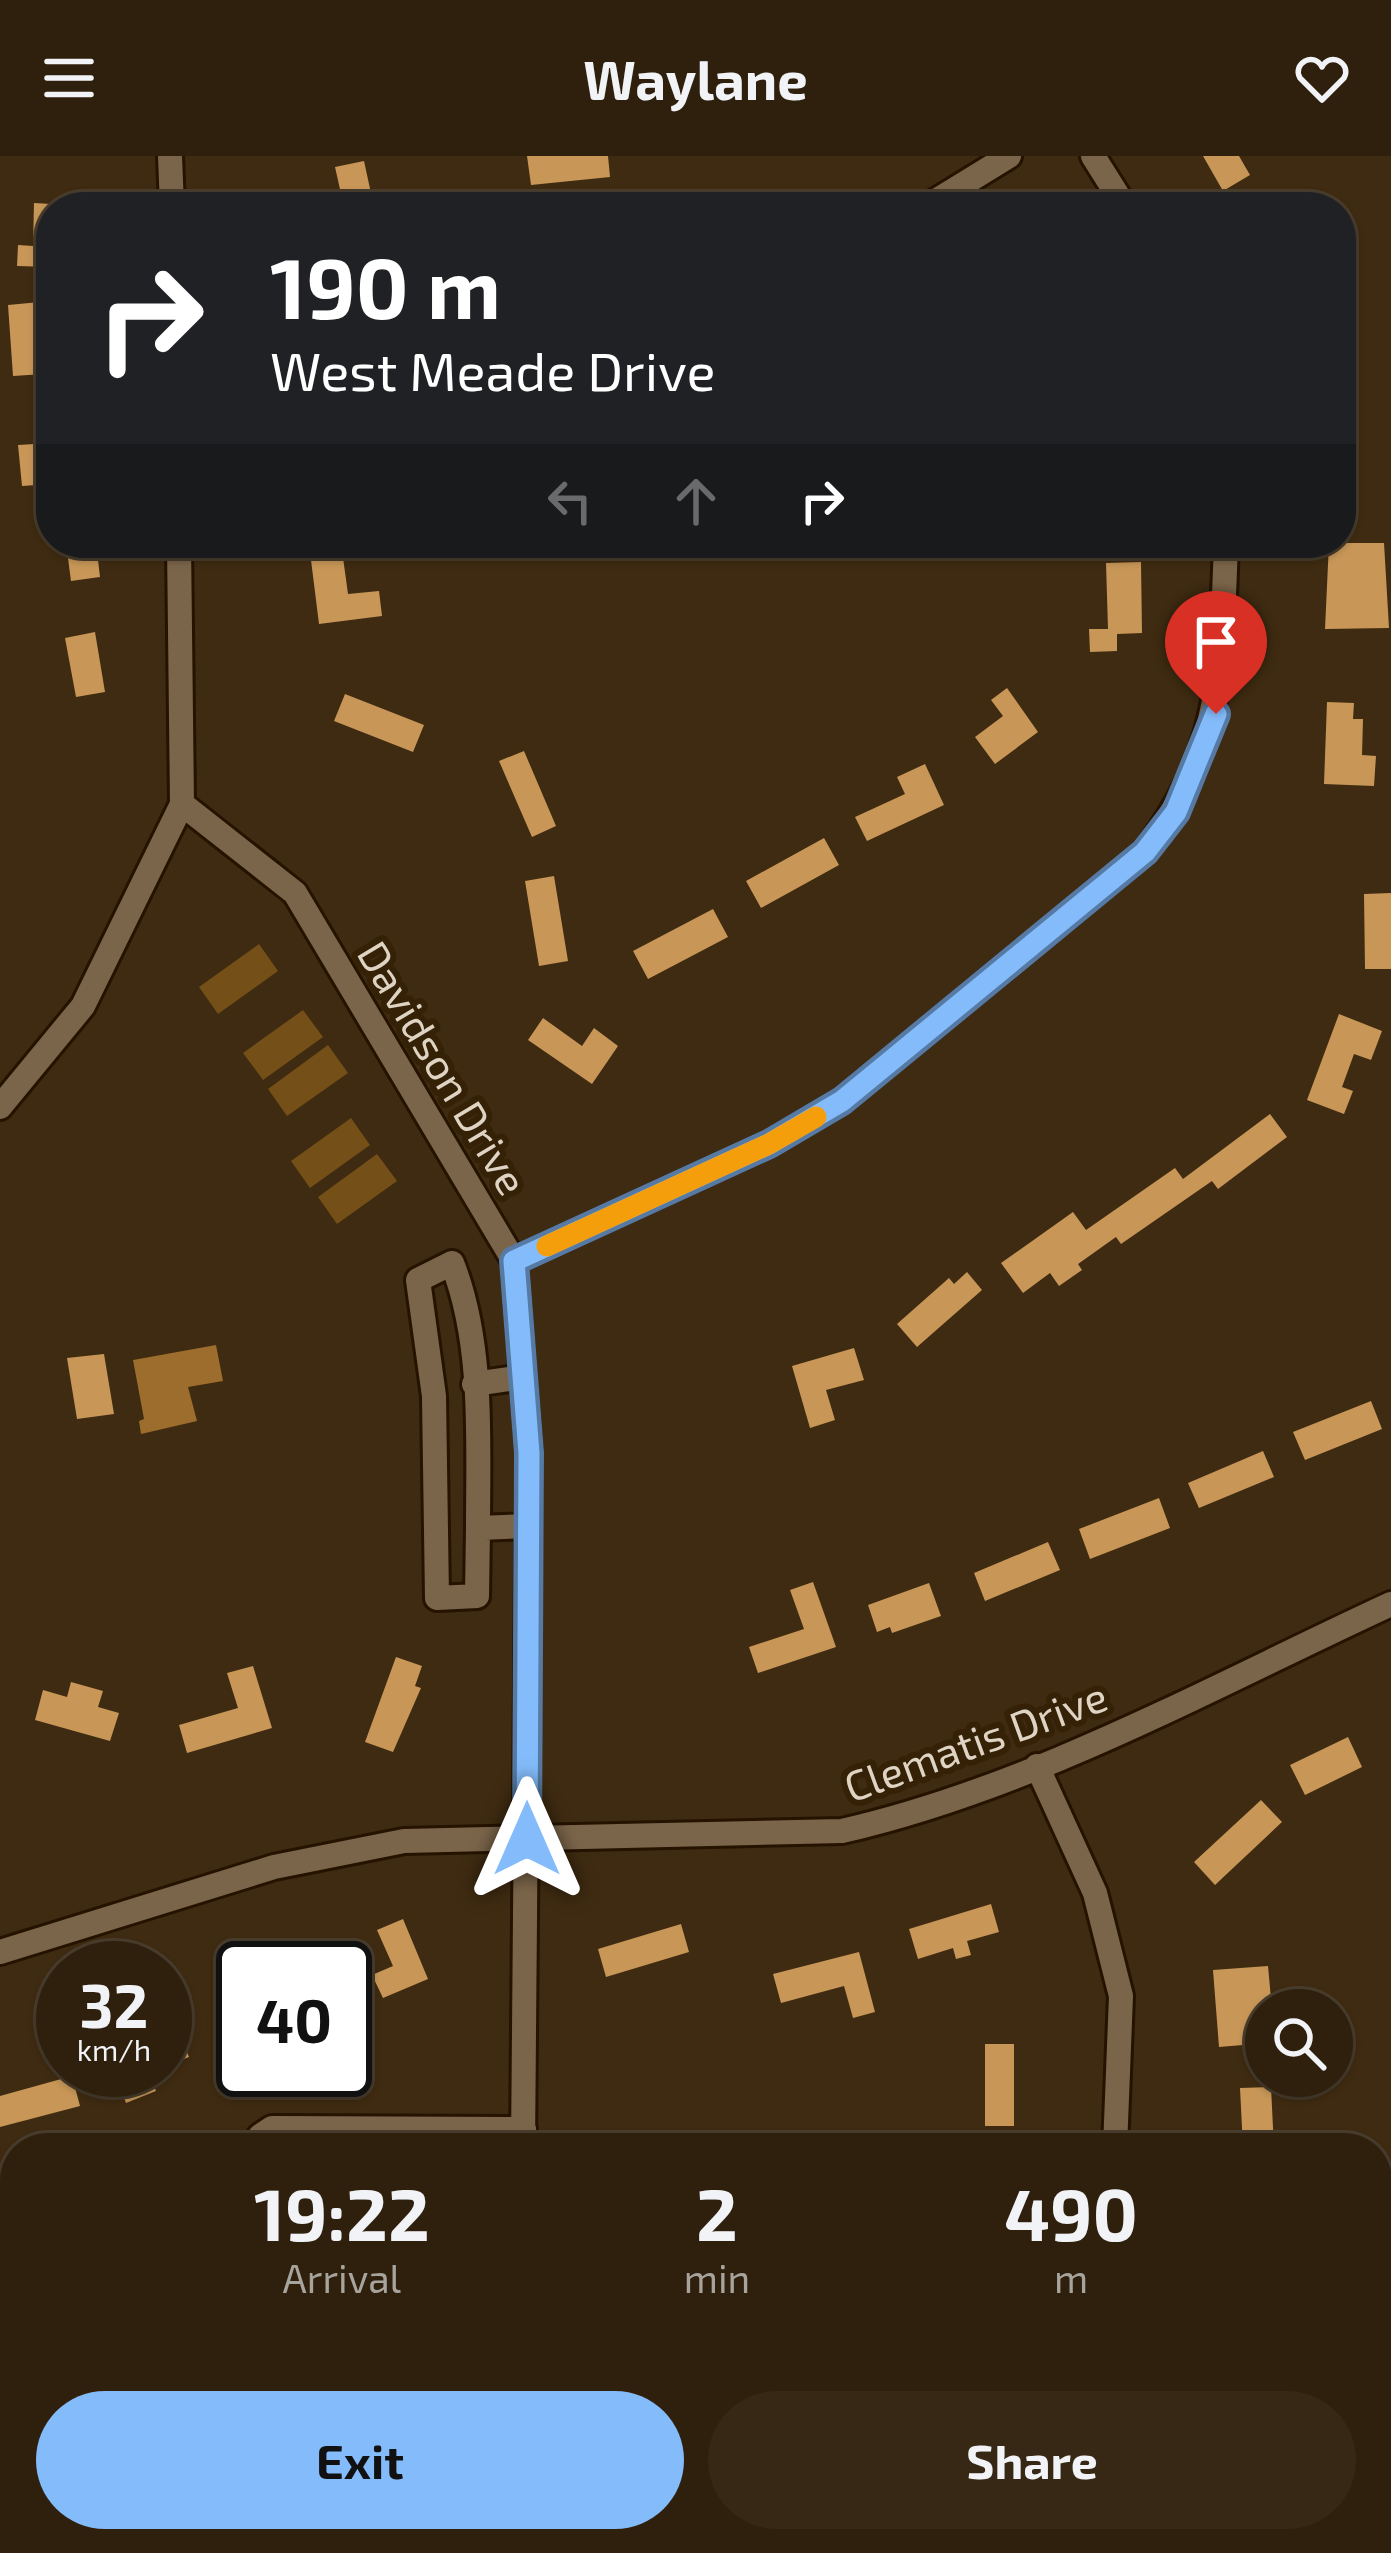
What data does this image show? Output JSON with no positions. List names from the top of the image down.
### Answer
{
  "streets": {
    "street": ["Davidson Drive", "Clematis Drive"]
  },
  "crossings": [
    ["Davidson Drive", "Clematis Drive"]
  ],
  "page": {
    "header": "Waylane",
    "turn": ["190 m", "West Meade Drive"],
    "speed": "32 km/h",
    "limit": "40",
    "eta": [
      "19:22",
      "Arrival",
      "2",
      "min",
      "490",
      "m"
    ],
    "buttons": ["Exit", "Share"]
  }
}
